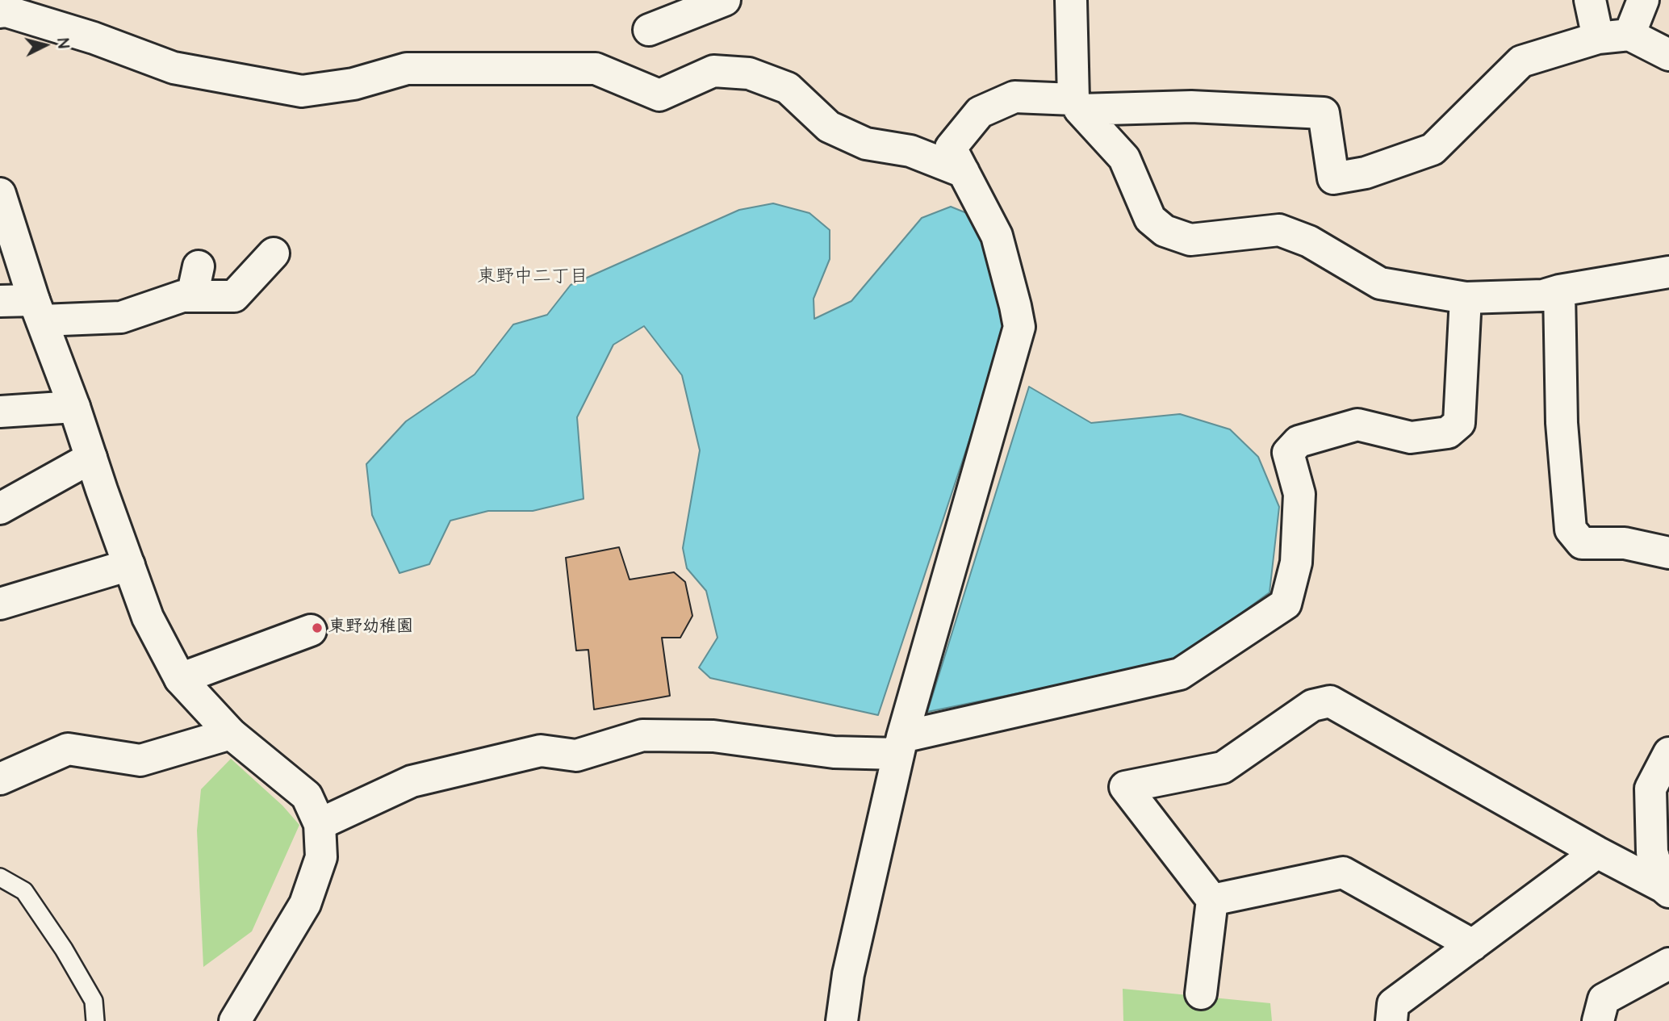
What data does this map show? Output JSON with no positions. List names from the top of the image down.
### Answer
{
  "districts": ["東野中二丁目"],
  "places": ["東野幼稚園"],
  "north": "right"
}
